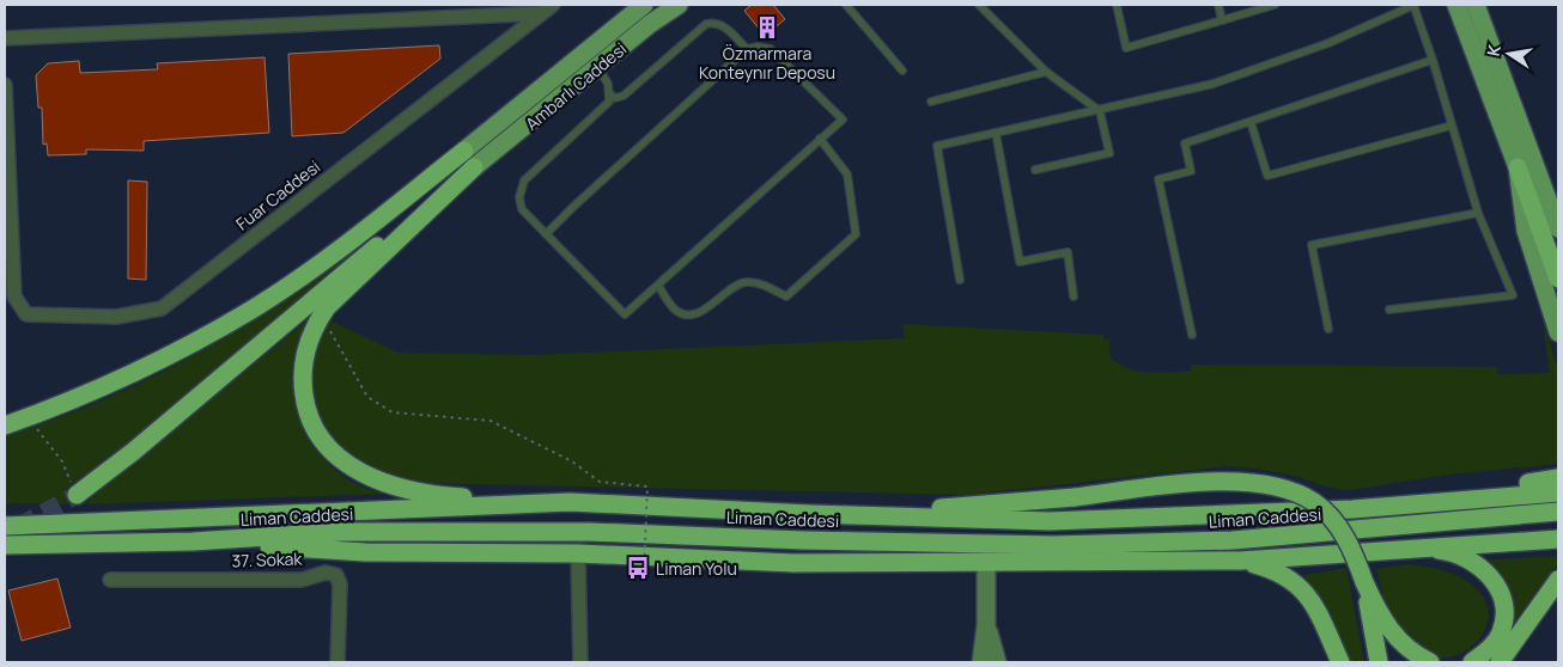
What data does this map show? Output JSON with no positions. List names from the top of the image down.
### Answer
{
  "streets": {
    "highway": ["Liman Caddesi"],
    "main road": ["Ambarlı Caddesi"],
    "street": ["Fuar Caddesi", "37. Sokak"]
  },
  "places": {
    "building": ["Özmarmara Konteynır Deposu"],
    "bus stop": ["Liman Yolu"]
  },
  "north": "left"
}
